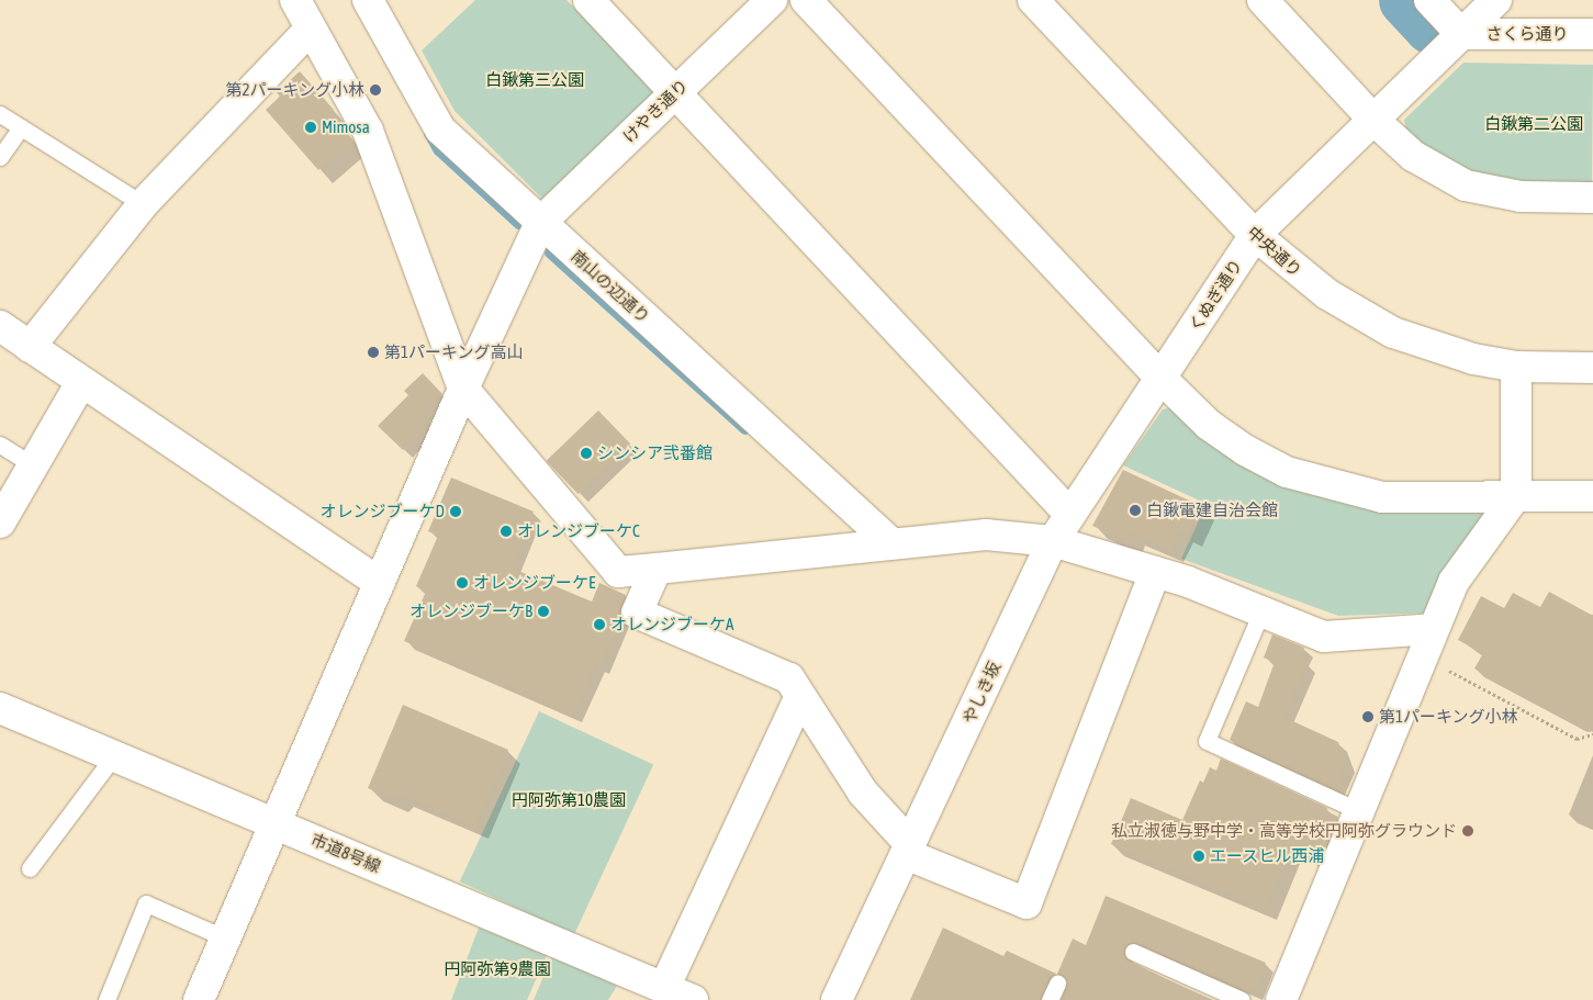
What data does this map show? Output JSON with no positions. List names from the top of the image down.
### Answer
{
  "streets": {
    "street": [
      "さくら通り",
      "けやき通り",
      "中央通り",
      "南山の辺通り",
      "くぬぎ通り",
      "やしき坂",
      "市道8号線"
    ]
  },
  "crossings": [
    ["さくら通り", "くぬぎ通り"],
    ["けやき通り", "南山の辺通り"],
    ["中央通り", "くぬぎ通り"],
    ["くぬぎ通り", "やしき坂"]
  ],
  "parks": [
    "白鍬第三公園",
    "白鍬第二公園",
    "円阿弥第10農園",
    "円阿弥第9農園"
  ],
  "places": [
    "第2パーキング小林",
    "Mimosa",
    "第1パーキング高山",
    "シンシア弐番館",
    "白鍬電建自治会館",
    "オレンジブーケD",
    "オレンジブーケC",
    "オレンジブーケE",
    "オレンジブーケB",
    "オレンジブーケA",
    "第1パーキング小林",
    "私立淑徳与野中学・高等学校円阿弥グラウンド",
    "エースヒル西浦"
  ]
}
